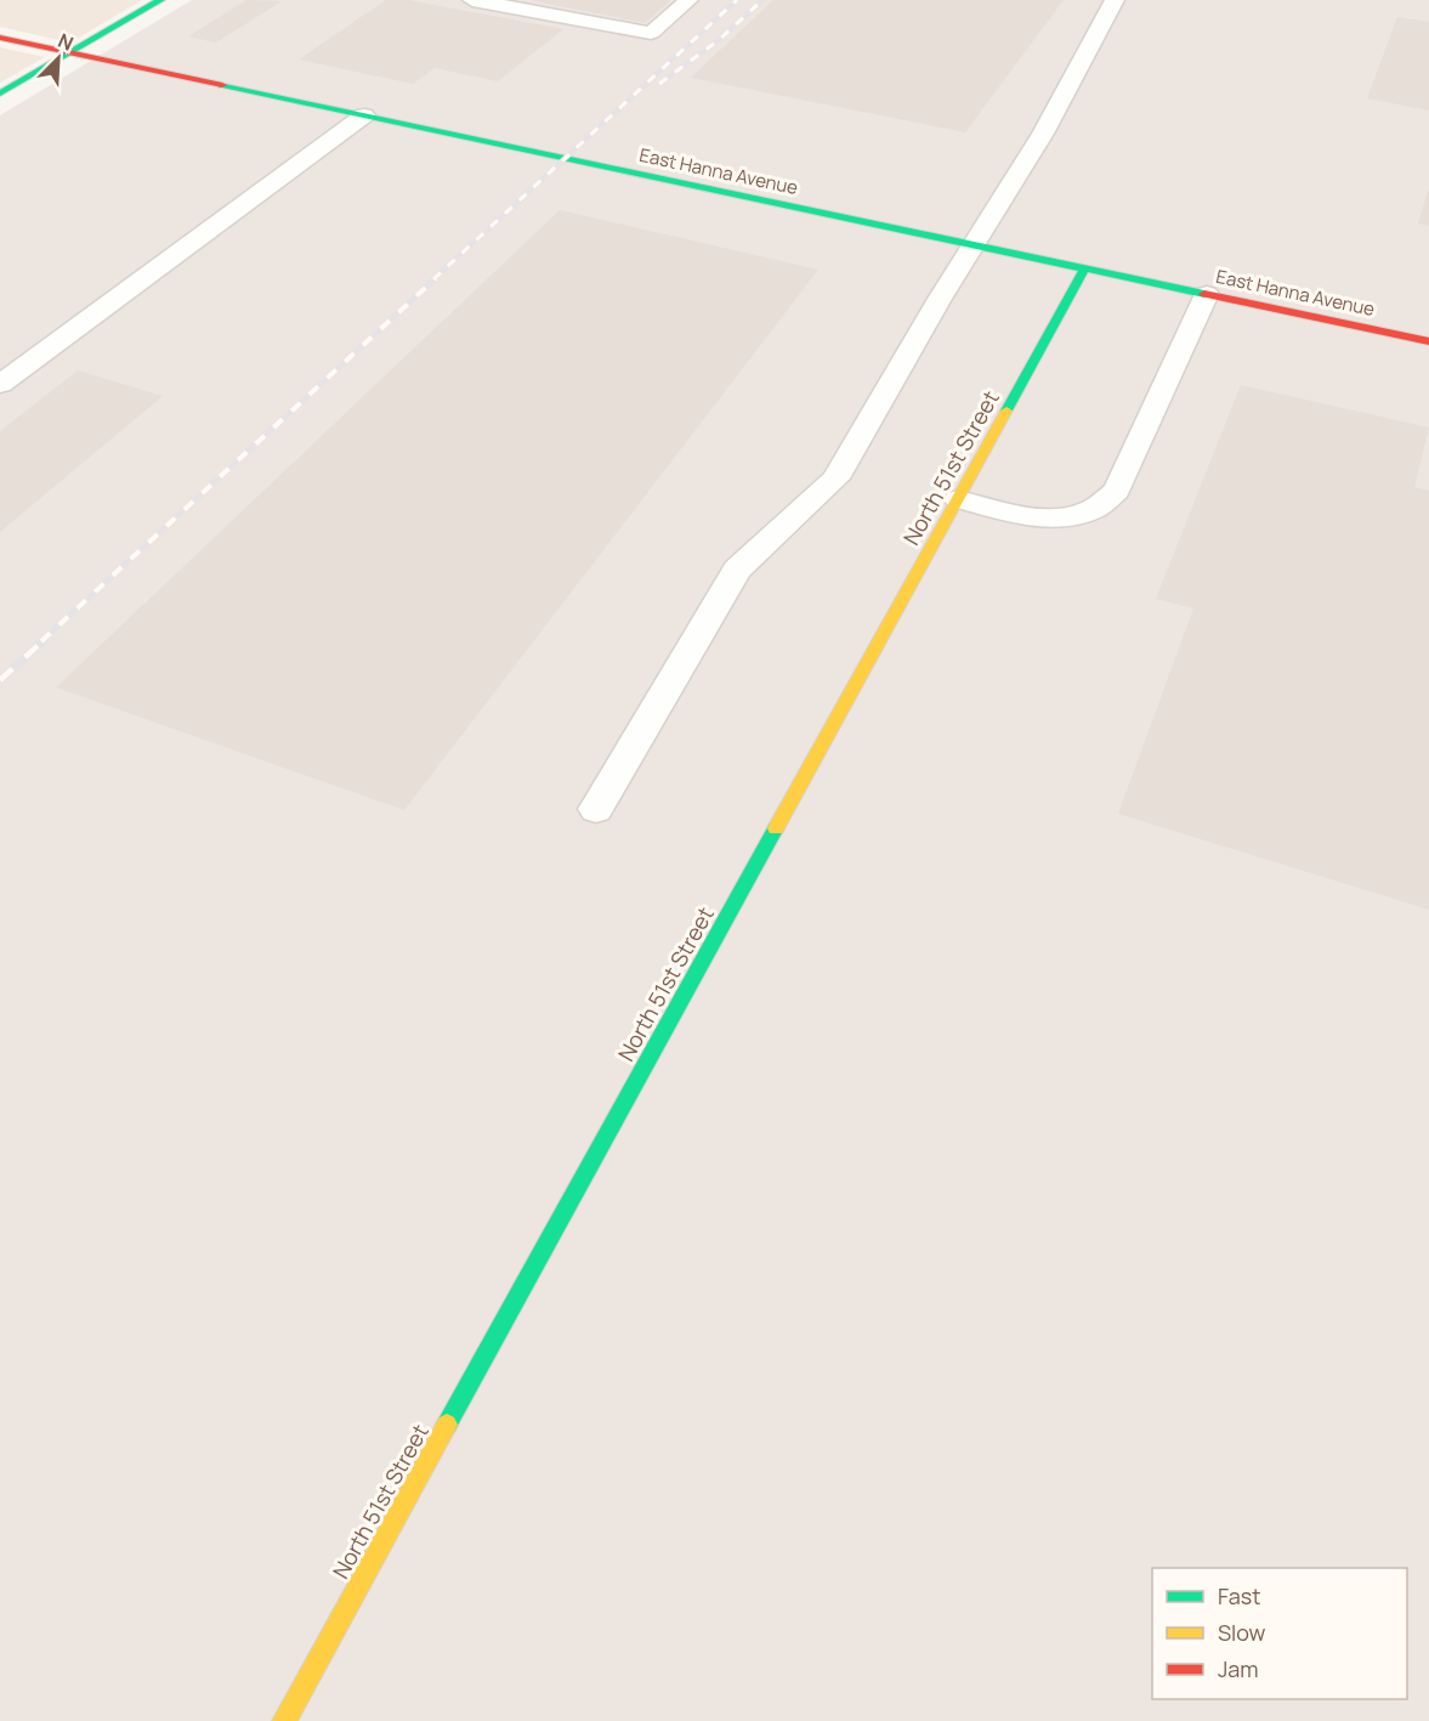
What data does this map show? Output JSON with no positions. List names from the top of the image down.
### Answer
{
  "streets": {
    "street": ["East Hanna Avenue", "North 51st Street"]
  },
  "crossings": [
    ["East Hanna Avenue", "North 51st Street"]
  ],
  "legend": ["Fast", "Slow", "Jam"],
  "north": "top right"
}
